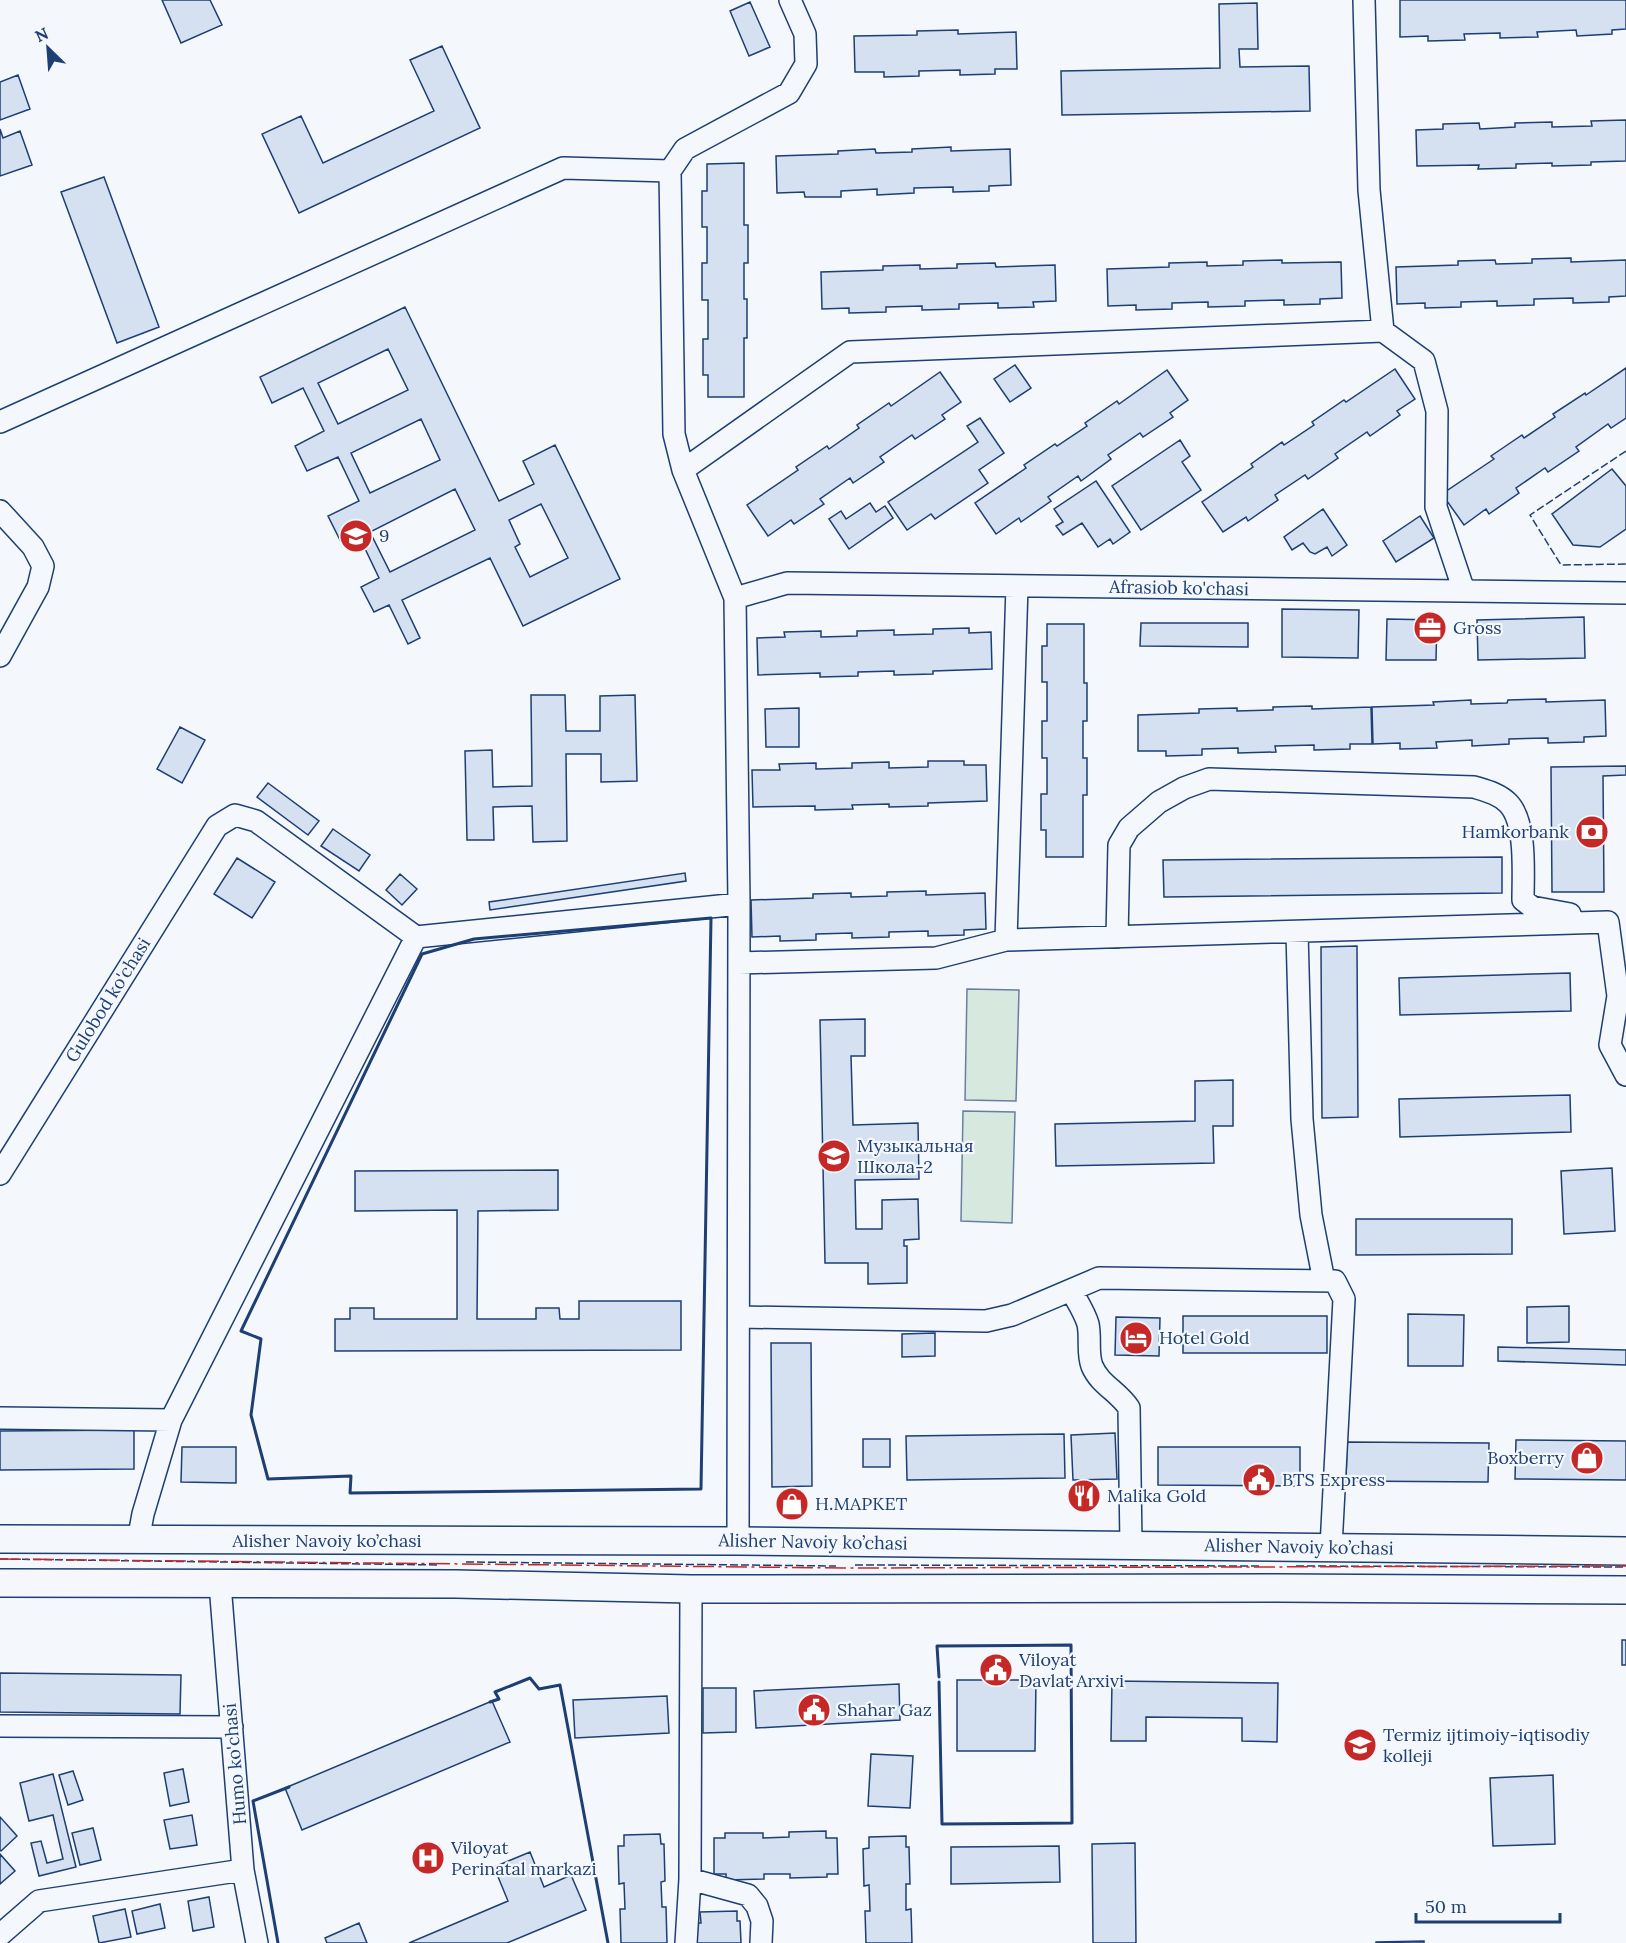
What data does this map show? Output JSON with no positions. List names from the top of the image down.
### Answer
{
  "streets": {
    "main road": ["Alisher Navoiy ko’chasi"],
    "street": ["Afrasiob ko'chasi", "Gulobod ko'chasi", "Humo ko'chasi"]
  },
  "places": {
    "school or university": ["9", "Музыкальная Школа-2", "Termiz ijtimoiy-iqtisodiy kolleji"],
    "office": ["Gross"],
    "bank": ["Hamkorbank"],
    "hotel": ["Hotel Gold"],
    "shop": ["Boxberry", "Н.МАРКЕТ"],
    "public building": ["BTS Express", "Viloyat Davlat Arxivi", "Shahar Gaz"],
    "restaurant": ["Malika Gold"],
    "hospital": ["Viloyat Perinatal markazi"]
  },
  "scale_bar": "50 m",
  "north": "top left"
}
